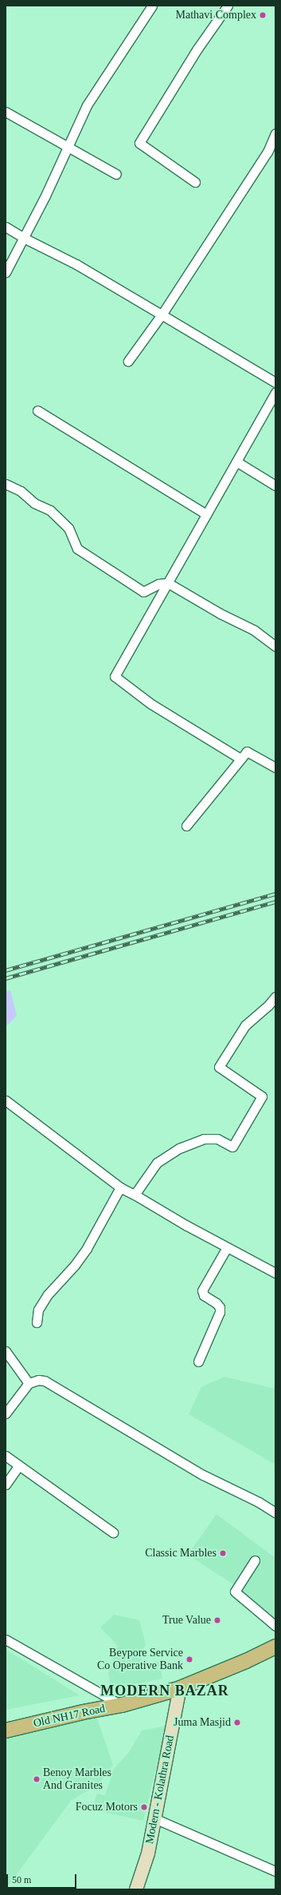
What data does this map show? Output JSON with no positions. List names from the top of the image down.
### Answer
{
  "streets": {
    "main road": ["Old NH17 Road", "Modern - Kolathra Road"]
  },
  "crossings": [
    ["Old NH17 Road", "Modern - Kolathra Road"]
  ],
  "districts": ["MODERN BAZAR"],
  "places": [
    "Mathavi Complex",
    "Classic Marbles",
    "True Value",
    "Beypore Service Co Operative Bank",
    "Juma Masjid",
    "Benoy Marbles And Granites",
    "Focuz Motors"
  ],
  "scale_bar": "50 m"
}
